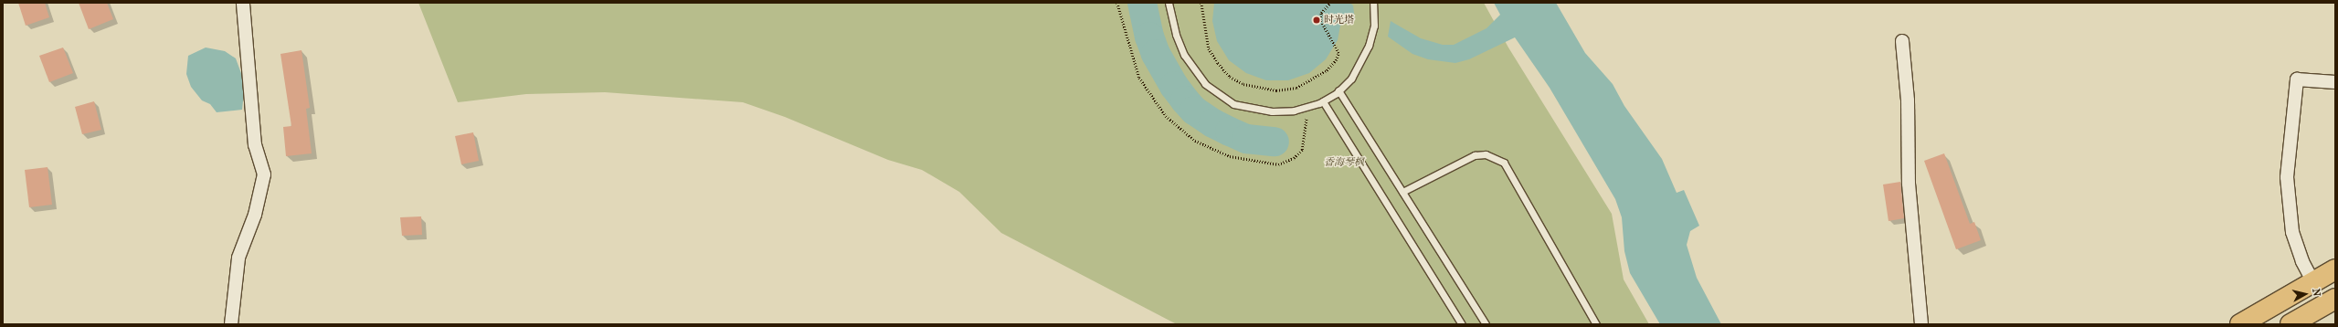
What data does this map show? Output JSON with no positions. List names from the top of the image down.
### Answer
{
  "parks": ["香海琴枫"],
  "places": ["时光塔"],
  "north": "right"
}
